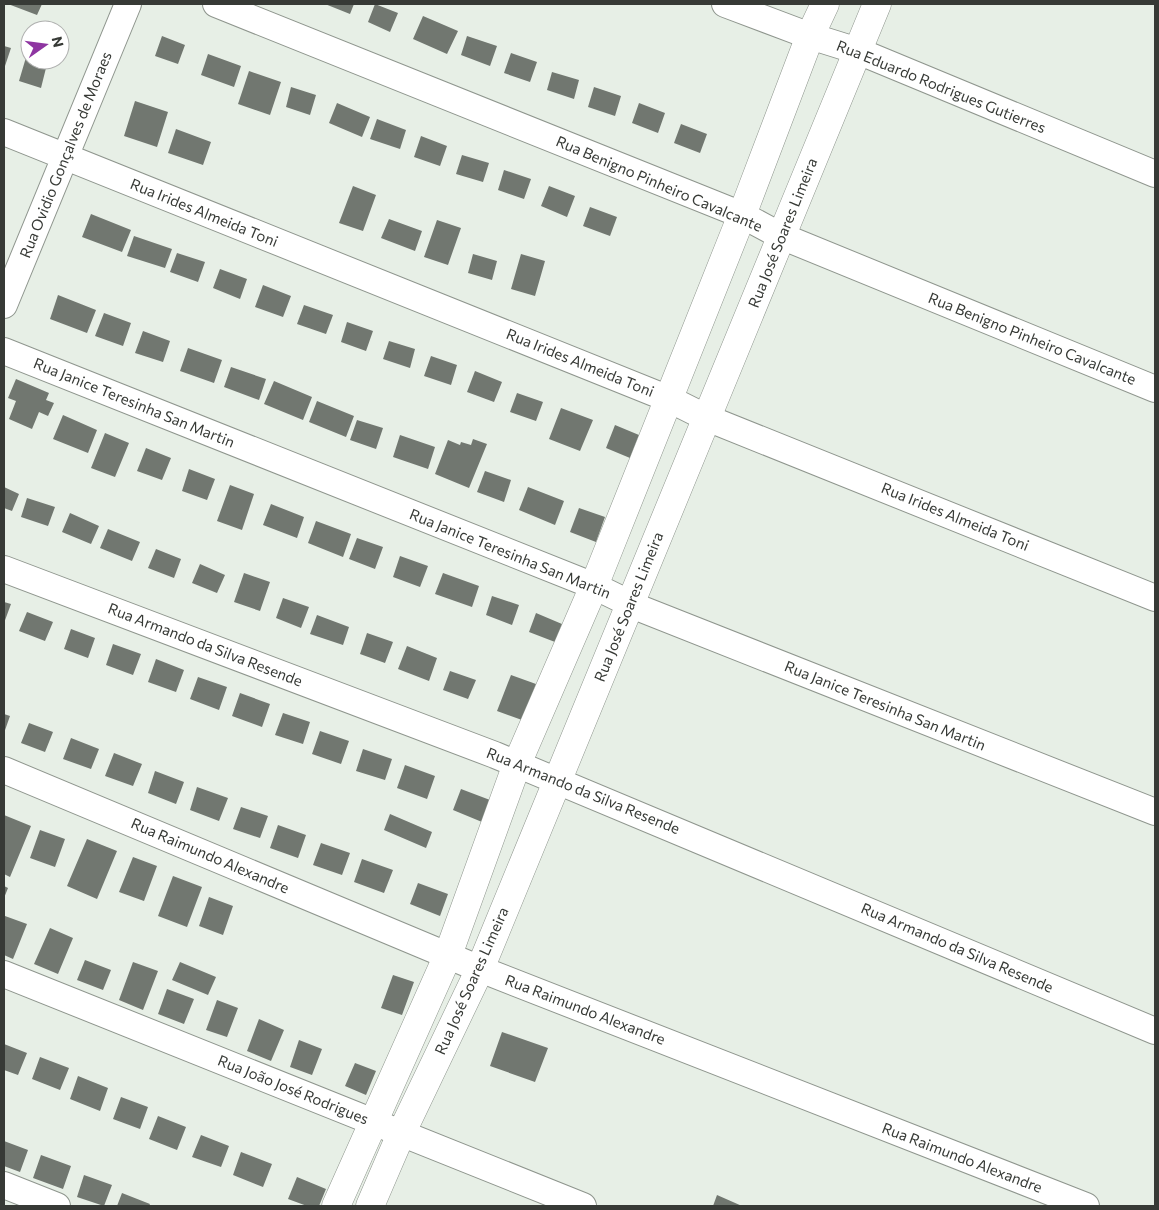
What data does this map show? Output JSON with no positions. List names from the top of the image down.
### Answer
{
  "streets": {
    "street": [
      "Rua Eduardo Rodrigues Gutierres",
      "Rua Ovidio Gonçalves de Moraes",
      "Rua Benigno Pinheiro Cavalcante",
      "Rua Irides Almeida Toni",
      "Rua José Soares Limeira",
      "Rua Janice Teresinha San Martin",
      "Rua Armando da Silva Resende",
      "Rua Raimundo Alexandre",
      "Rua João José Rodrigues"
    ]
  },
  "crossings": [
    ["Rua Eduardo Rodrigues Gutierres", "Rua José Soares Limeira"],
    ["Rua Ovidio Gonçalves de Moraes", "Rua Irides Almeida Toni"],
    ["Rua Benigno Pinheiro Cavalcante", "Rua José Soares Limeira"],
    ["Rua Irides Almeida Toni", "Rua José Soares Limeira"],
    ["Rua José Soares Limeira", "Rua Janice Teresinha San Martin"],
    ["Rua José Soares Limeira", "Rua Armando da Silva Resende"],
    ["Rua José Soares Limeira", "Rua Raimundo Alexandre"],
    ["Rua José Soares Limeira", "Rua João José Rodrigues"]
  ],
  "north": "right"
}
